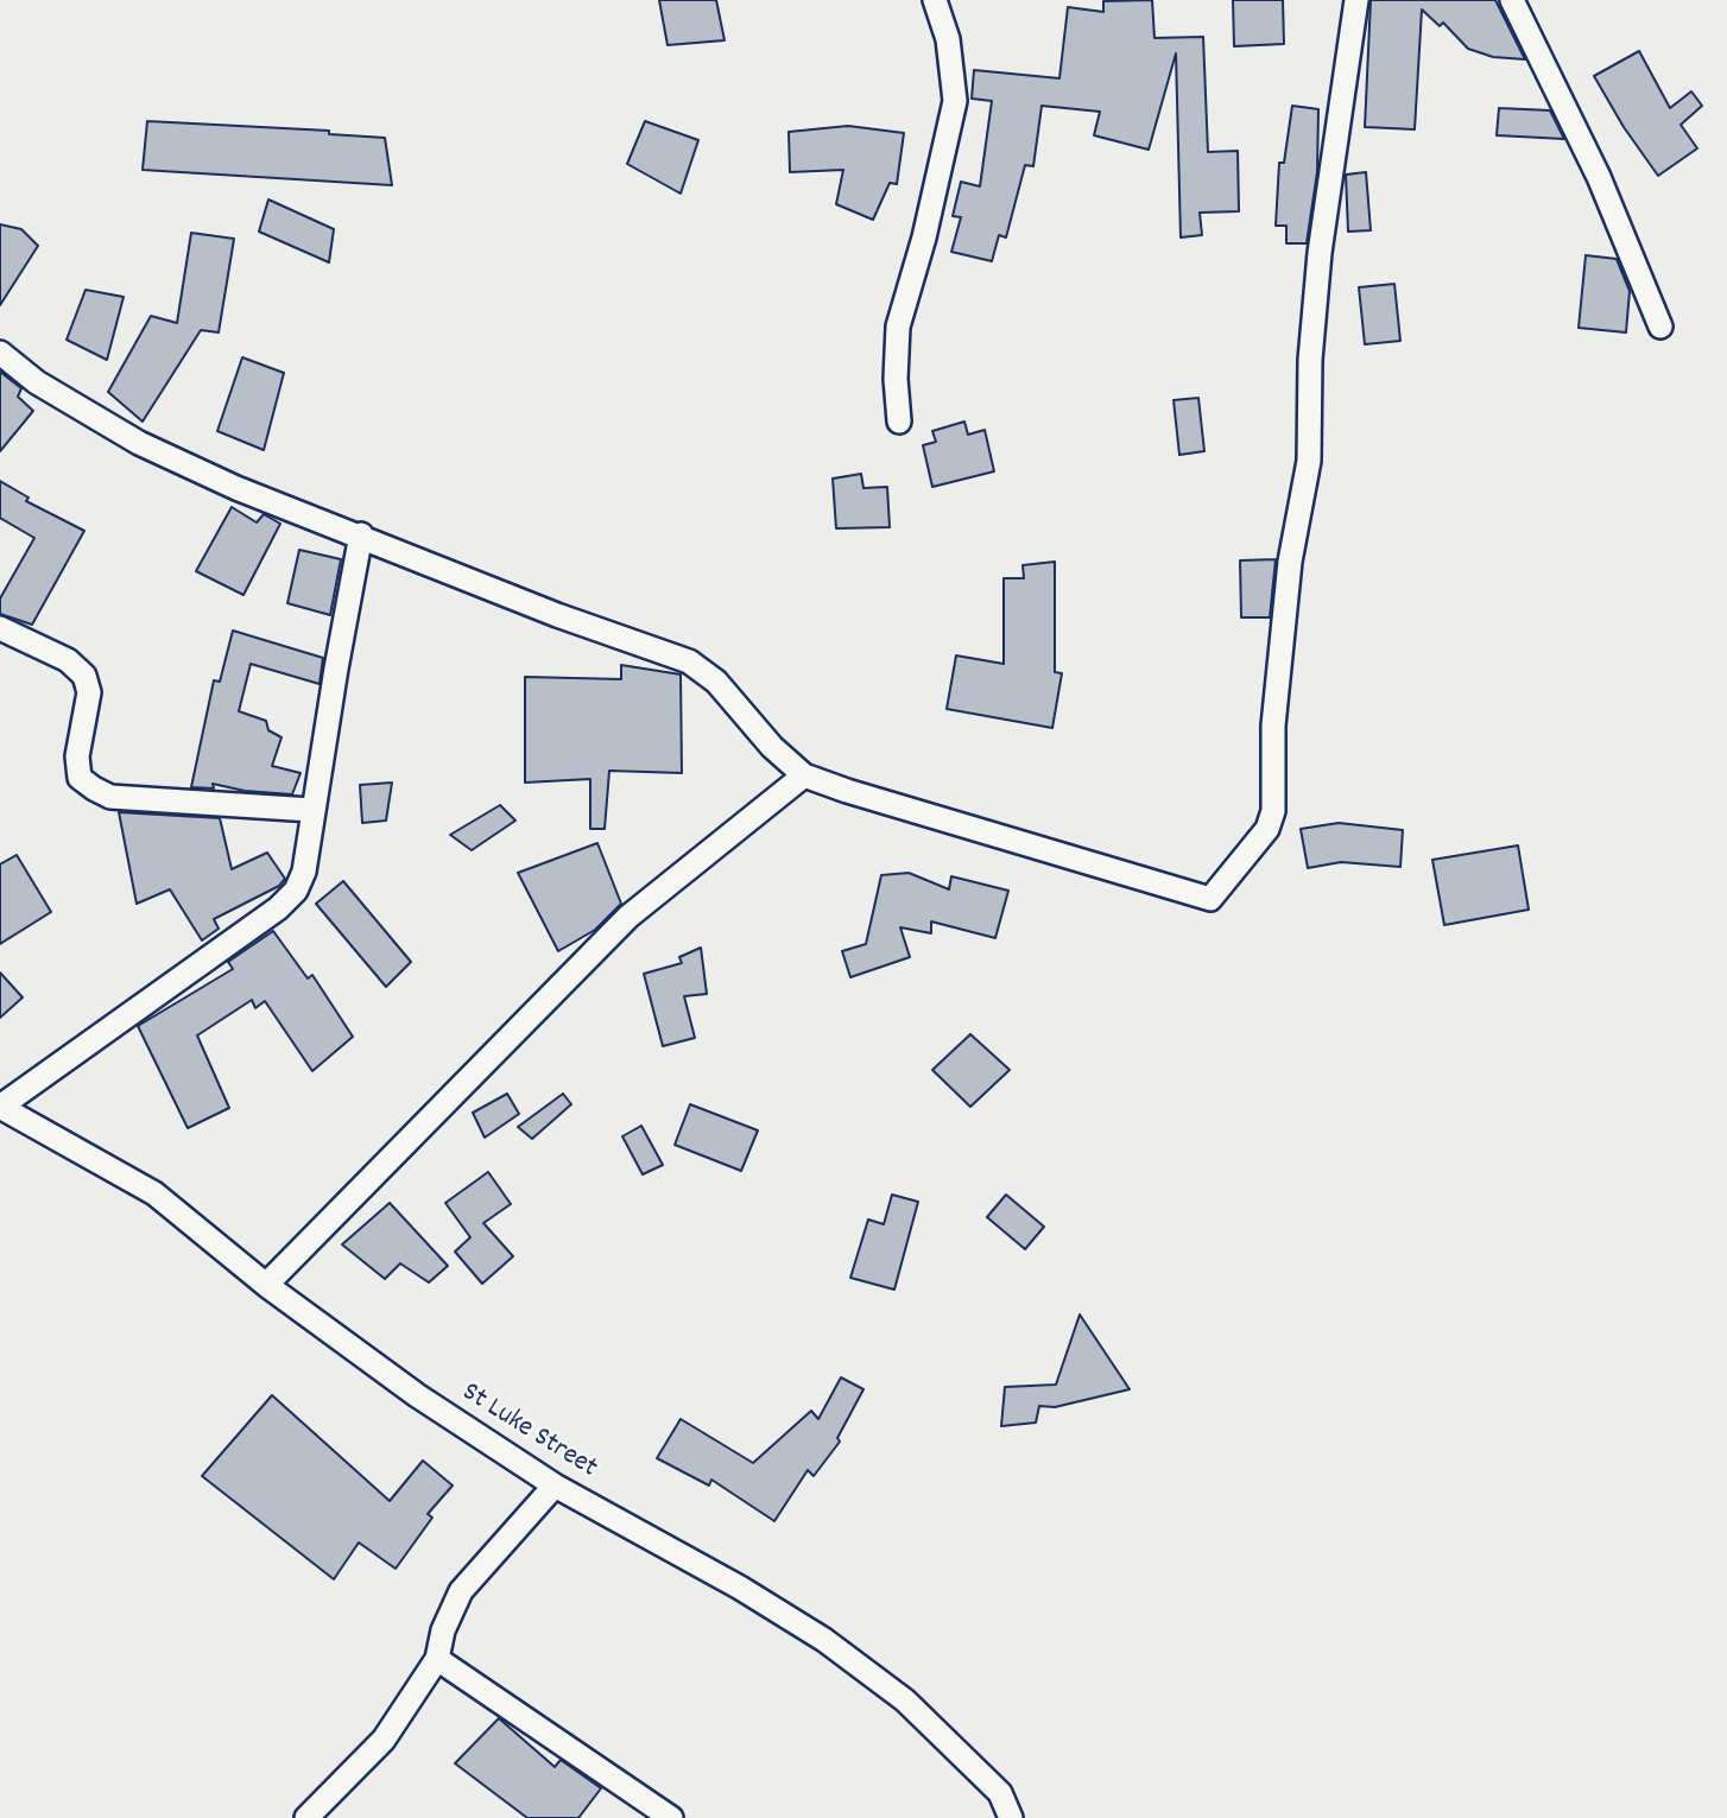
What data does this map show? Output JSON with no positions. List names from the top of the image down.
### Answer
{
  "streets": {
    "street": ["St Luke Street"]
  }
}
